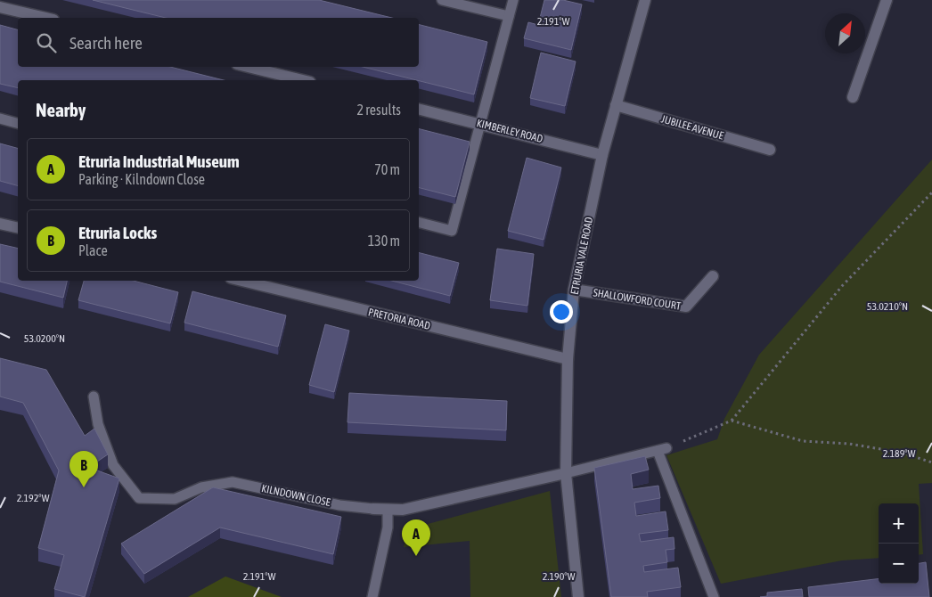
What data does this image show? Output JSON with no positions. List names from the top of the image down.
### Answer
{
  "streets": {
    "street": [
      "JUBILEE AVENUE",
      "KIMBERLEY ROAD",
      "ETRURIA VALE ROAD",
      "SHALLOWFORD COURT",
      "PRETORIA ROAD",
      "KILNDOWN CLOSE"
    ]
  },
  "crossings": [
    ["JUBILEE AVENUE", "ETRURIA VALE ROAD"],
    ["KIMBERLEY ROAD", "ETRURIA VALE ROAD"],
    ["ETRURIA VALE ROAD", "SHALLOWFORD COURT"],
    ["ETRURIA VALE ROAD", "PRETORIA ROAD"],
    ["ETRURIA VALE ROAD", "KILNDOWN CLOSE"]
  ],
  "north": "top right",
  "page": {
    "search": "Search here",
    "heading": ["Nearby", "2 results"],
    "list": [
      {
        "mark": "A",
        "name": "Etruria Industrial Museum",
        "note": "Parking · Kilndown Close",
        "value": "70 m"
      },
      {
        "mark": "B",
        "name": "Etruria Locks",
        "note": "Place",
        "value": "130 m"
      }
    ],
    "pins": ["B", "A"],
    "map_buttons": ["+", "−"]
  },
  "coordinates": [
    "2.191°W",
    "53.0210°N",
    "53.0200°N",
    "2.189°W",
    "2.192°W",
    "2.190°W"
  ]
}
